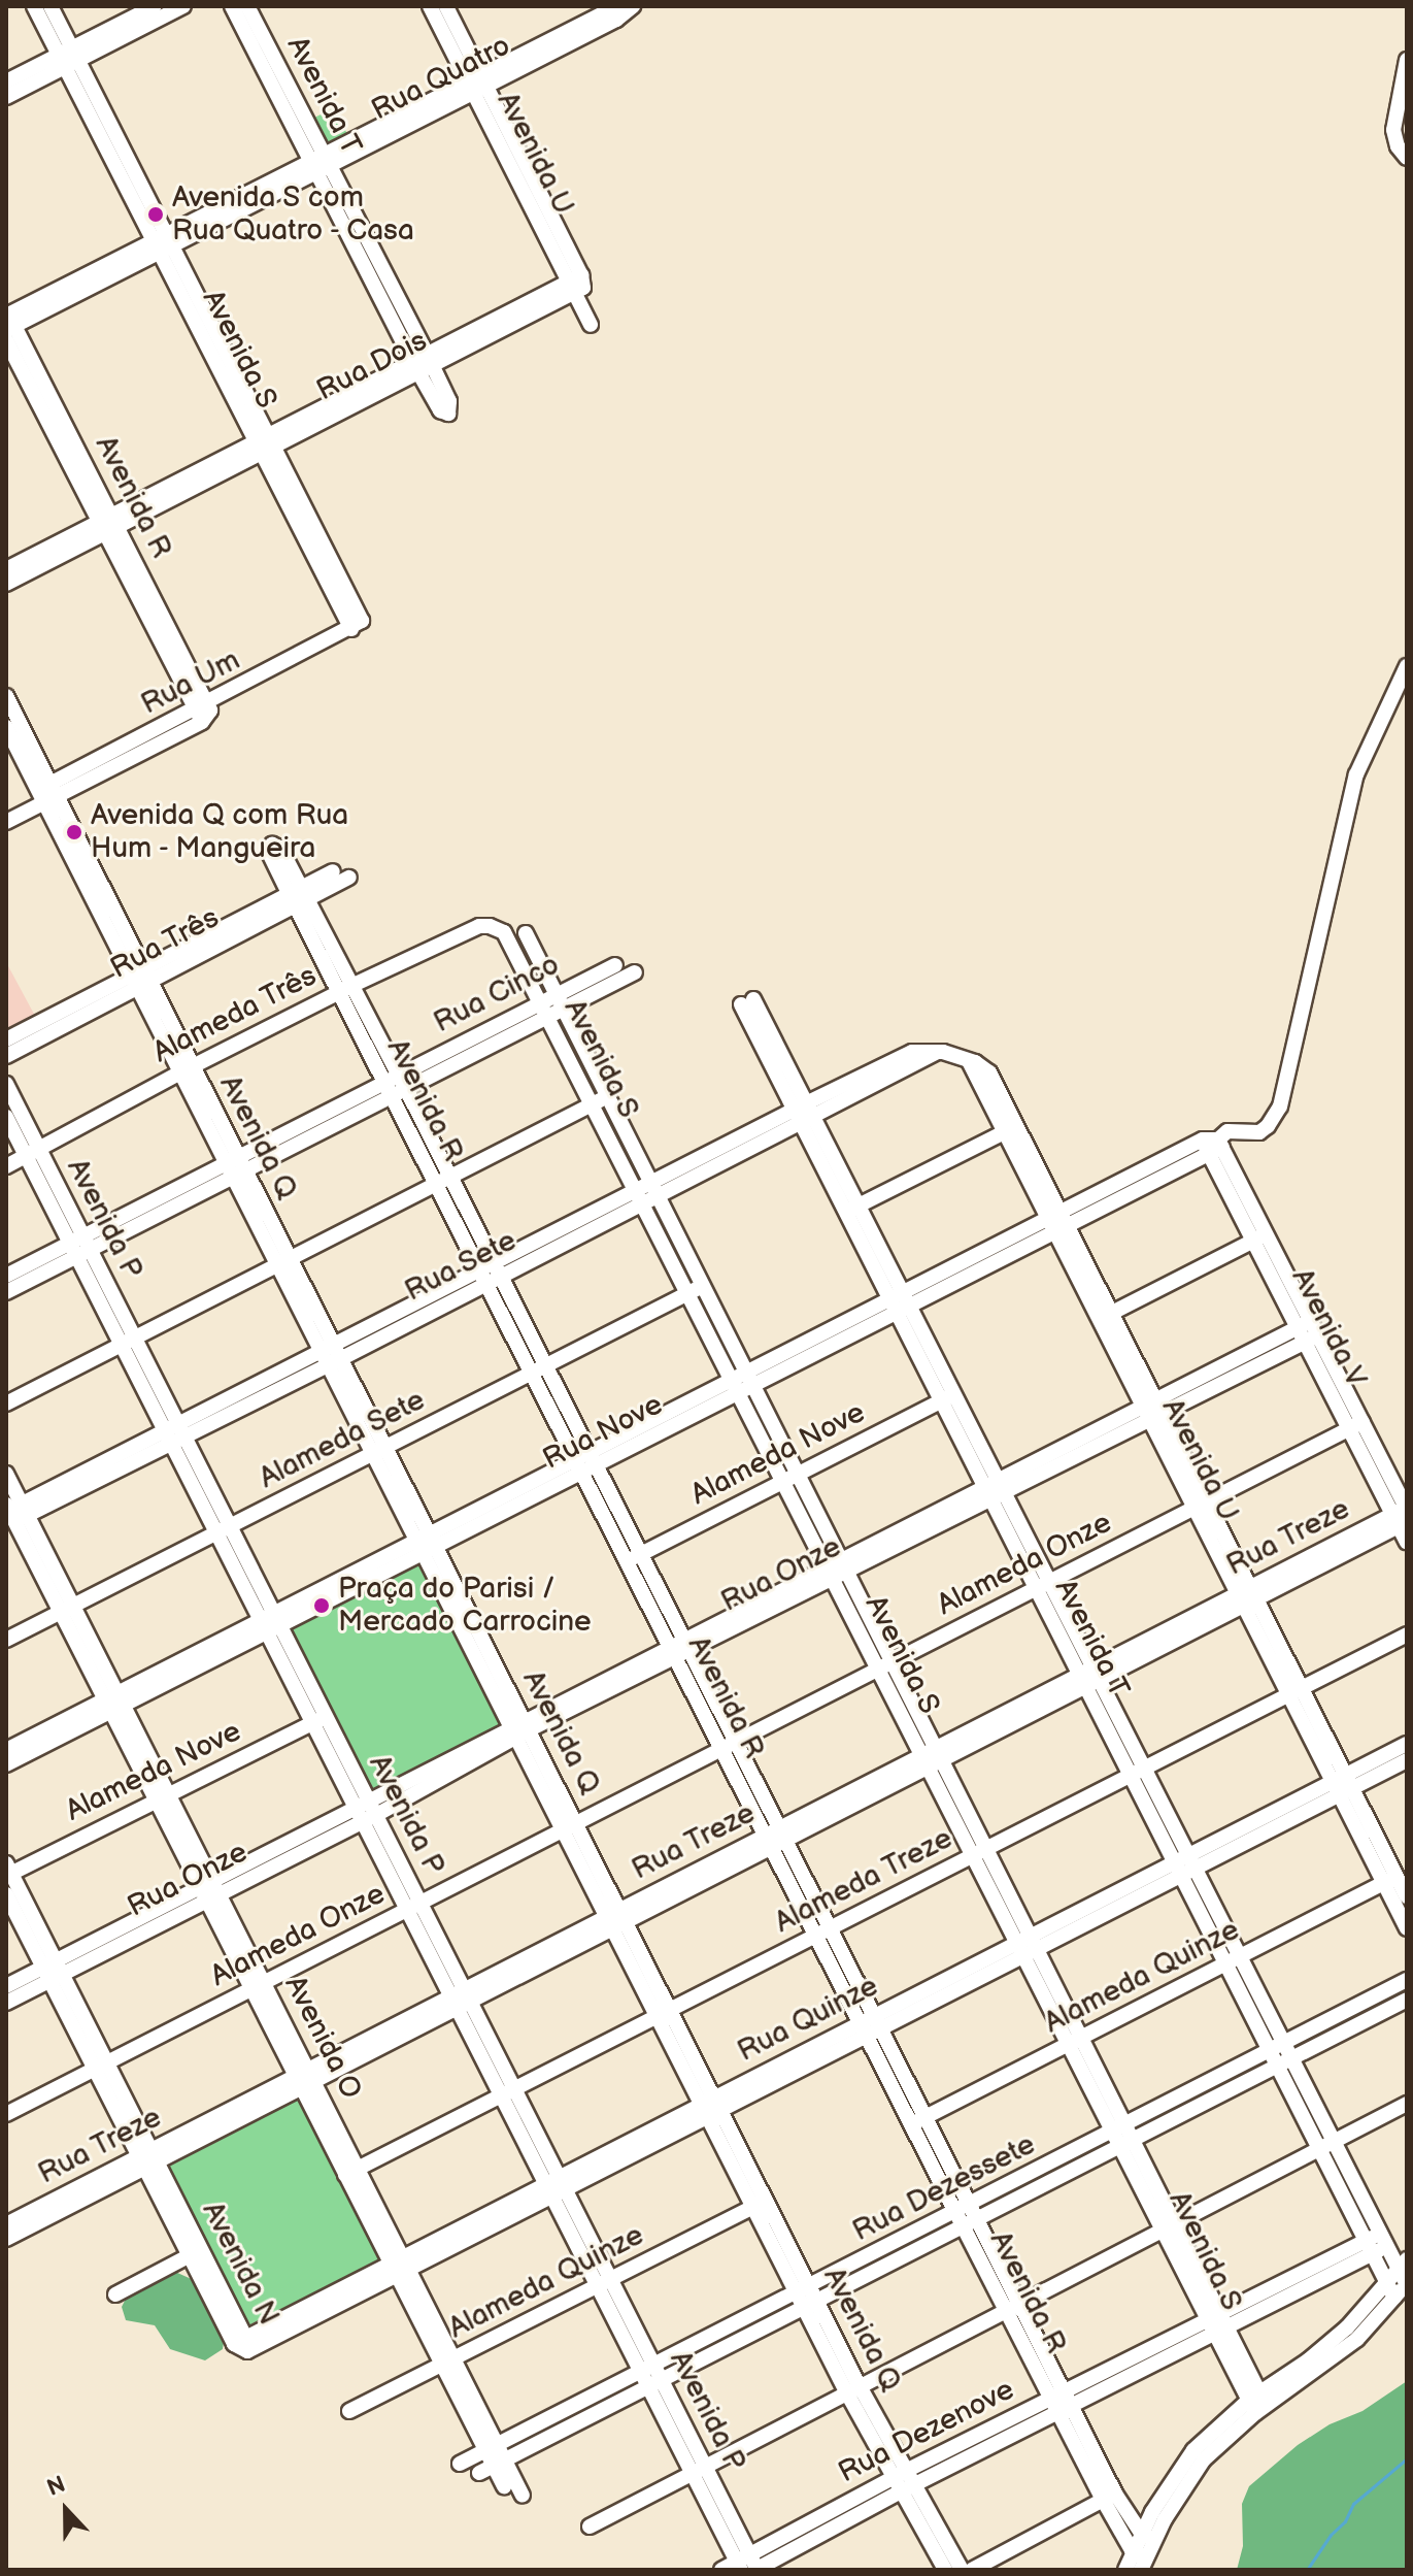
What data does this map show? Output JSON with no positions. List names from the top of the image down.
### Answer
{
  "streets": {
    "street": [
      "Rua Quatro",
      "Avenida T",
      "Avenida U",
      "Avenida S",
      "Rua Dois",
      "Avenida R",
      "Rua Um",
      "Rua Três",
      "Rua Cinco",
      "Alameda Três",
      "Avenida Q",
      "Avenida P",
      "Rua Sete",
      "Avenida V",
      "Rua Nove",
      "Alameda Sete",
      "Alameda Nove",
      "Rua Treze",
      "Alameda Onze",
      "Rua Onze",
      "Alameda Treze",
      "Alameda Quinze",
      "Rua Quinze",
      "Avenida O",
      "Rua Dezessete",
      "Avenida N",
      "Rua Dezenove"
    ]
  },
  "crossings": [
    ["Rua Quatro", "Avenida T"],
    ["Rua Quatro", "Avenida U"],
    ["Rua Quatro", "Avenida S"],
    ["Rua Quatro", "Avenida R"],
    ["Avenida T", "Rua Dois"],
    ["Avenida T", "Rua Sete"],
    ["Avenida T", "Rua Nove"],
    ["Avenida T", "Alameda Nove"],
    ["Avenida T", "Rua Treze"],
    ["Avenida T", "Alameda Onze"],
    ["Avenida T", "Rua Onze"],
    ["Avenida T", "Alameda Treze"],
    ["Avenida T", "Alameda Quinze"],
    ["Avenida T", "Rua Quinze"],
    ["Avenida T", "Rua Dezessete"],
    ["Avenida T", "Rua Dezenove"],
    ["Avenida U", "Rua Dois"],
    ["Avenida U", "Rua Sete"],
    ["Avenida U", "Rua Nove"],
    ["Avenida U", "Rua Treze"],
    ["Avenida U", "Alameda Onze"],
    ["Avenida U", "Rua Onze"],
    ["Avenida U", "Alameda Treze"],
    ["Avenida U", "Alameda Quinze"],
    ["Avenida U", "Rua Quinze"],
    ["Avenida S", "Rua Dois"],
    ["Avenida S", "Rua Um"],
    ["Avenida S", "Rua Cinco"],
    ["Avenida S", "Alameda Três"],
    ["Avenida S", "Rua Sete"],
    ["Avenida S", "Rua Nove"],
    ["Avenida S", "Alameda Sete"],
    ["Avenida S", "Alameda Nove"],
    ["Avenida S", "Rua Treze"],
    ["Avenida S", "Alameda Onze"],
    ["Avenida S", "Rua Onze"],
    ["Avenida S", "Alameda Treze"],
    ["Avenida S", "Alameda Quinze"],
    ["Avenida S", "Rua Quinze"],
    ["Avenida S", "Rua Dezessete"],
    ["Avenida S", "Rua Dezenove"],
    ["Rua Dois", "Avenida R"],
    ["Avenida R", "Rua Um"],
    ["Avenida R", "Rua Três"],
    ["Avenida R", "Rua Cinco"],
    ["Avenida R", "Alameda Três"],
    ["Avenida R", "Rua Sete"],
    ["Avenida R", "Rua Nove"],
    ["Avenida R", "Alameda Sete"],
    ["Avenida R", "Alameda Nove"],
    ["Avenida R", "Rua Treze"],
    ["Avenida R", "Alameda Onze"],
    ["Avenida R", "Rua Onze"],
    ["Avenida R", "Alameda Treze"],
    ["Avenida R", "Alameda Quinze"],
    ["Avenida R", "Rua Quinze"],
    ["Avenida R", "Rua Dezessete"],
    ["Avenida R", "Rua Dezenove"],
    ["Rua Um", "Avenida Q"],
    ["Rua Três", "Avenida Q"],
    ["Rua Cinco", "Avenida Q"],
    ["Rua Cinco", "Avenida P"],
    ["Alameda Três", "Avenida Q"],
    ["Alameda Três", "Avenida P"],
    ["Avenida Q", "Rua Sete"],
    ["Avenida Q", "Rua Nove"],
    ["Avenida Q", "Alameda Sete"],
    ["Avenida Q", "Rua Treze"],
    ["Avenida Q", "Alameda Onze"],
    ["Avenida Q", "Rua Onze"],
    ["Avenida Q", "Alameda Treze"],
    ["Avenida Q", "Alameda Quinze"],
    ["Avenida Q", "Rua Quinze"],
    ["Avenida Q", "Rua Dezessete"],
    ["Avenida Q", "Rua Dezenove"],
    ["Avenida P", "Rua Sete"],
    ["Avenida P", "Rua Nove"],
    ["Avenida P", "Alameda Sete"],
    ["Avenida P", "Alameda Nove"],
    ["Avenida P", "Rua Treze"],
    ["Avenida P", "Alameda Onze"],
    ["Avenida P", "Rua Onze"],
    ["Avenida P", "Alameda Treze"],
    ["Avenida P", "Alameda Quinze"],
    ["Avenida P", "Rua Quinze"],
    ["Avenida P", "Rua Dezessete"],
    ["Avenida P", "Rua Dezenove"],
    ["Rua Sete", "Avenida O"],
    ["Avenida V", "Rua Nove"],
    ["Avenida V", "Rua Treze"],
    ["Avenida V", "Alameda Onze"],
    ["Avenida V", "Rua Onze"],
    ["Rua Nove", "Avenida O"],
    ["Alameda Sete", "Avenida O"],
    ["Alameda Nove", "Avenida O"],
    ["Alameda Nove", "Avenida N"],
    ["Rua Treze", "Avenida O"],
    ["Rua Treze", "Avenida N"],
    ["Alameda Onze", "Avenida O"],
    ["Alameda Onze", "Avenida N"],
    ["Rua Onze", "Avenida O"],
    ["Rua Onze", "Avenida N"],
    ["Alameda Treze", "Avenida O"],
    ["Alameda Quinze", "Avenida O"],
    ["Rua Quinze", "Avenida O"],
    ["Rua Quinze", "Avenida N"],
    ["Avenida O", "Rua Dezessete"]
  ],
  "places": ["Avenida S com Rua Quatro - Casa", "Avenida Q com Rua Hum - Mangueira", "Praça do Parisi / Mercado Carrocine"],
  "north": "top"
}
